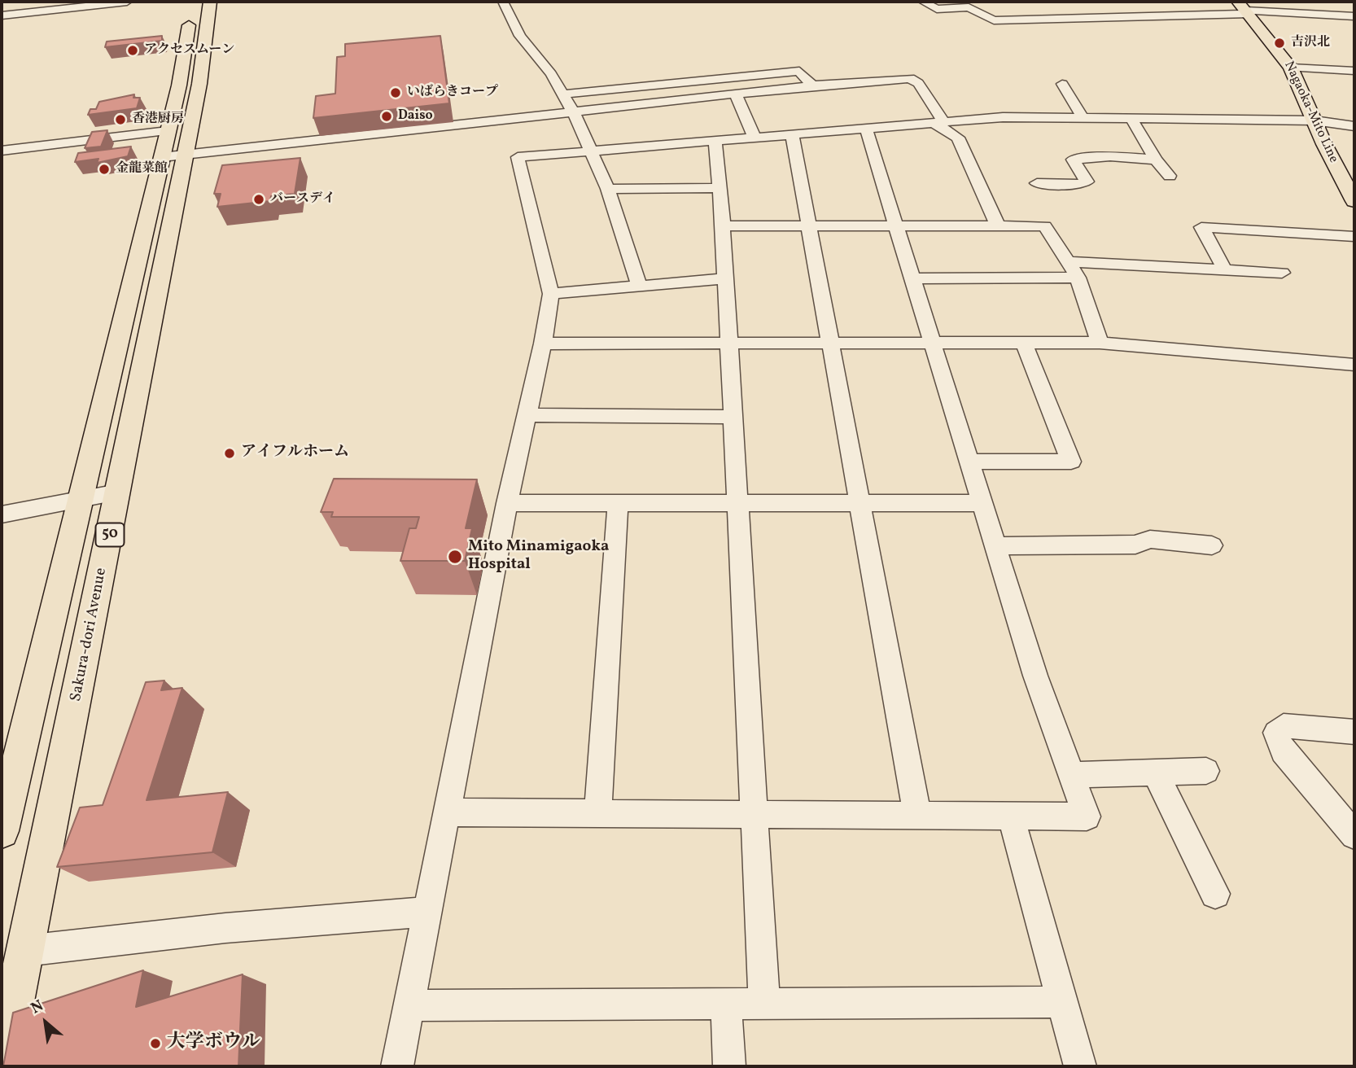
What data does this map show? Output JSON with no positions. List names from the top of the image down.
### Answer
{
  "streets": {
    "main road": ["Nagaoka-Mito Line", "50", "Sakura-dori Avenue"]
  },
  "places": [
    "吉沢北",
    "アクセスムーン",
    "いばらきコープ",
    "Daiso",
    "香港厨房",
    "金龍菜館",
    "バースデイ",
    "アイフルホーム",
    "Mito Minamigaoka Hospital",
    "大学ボウル"
  ],
  "north": "top left"
}
